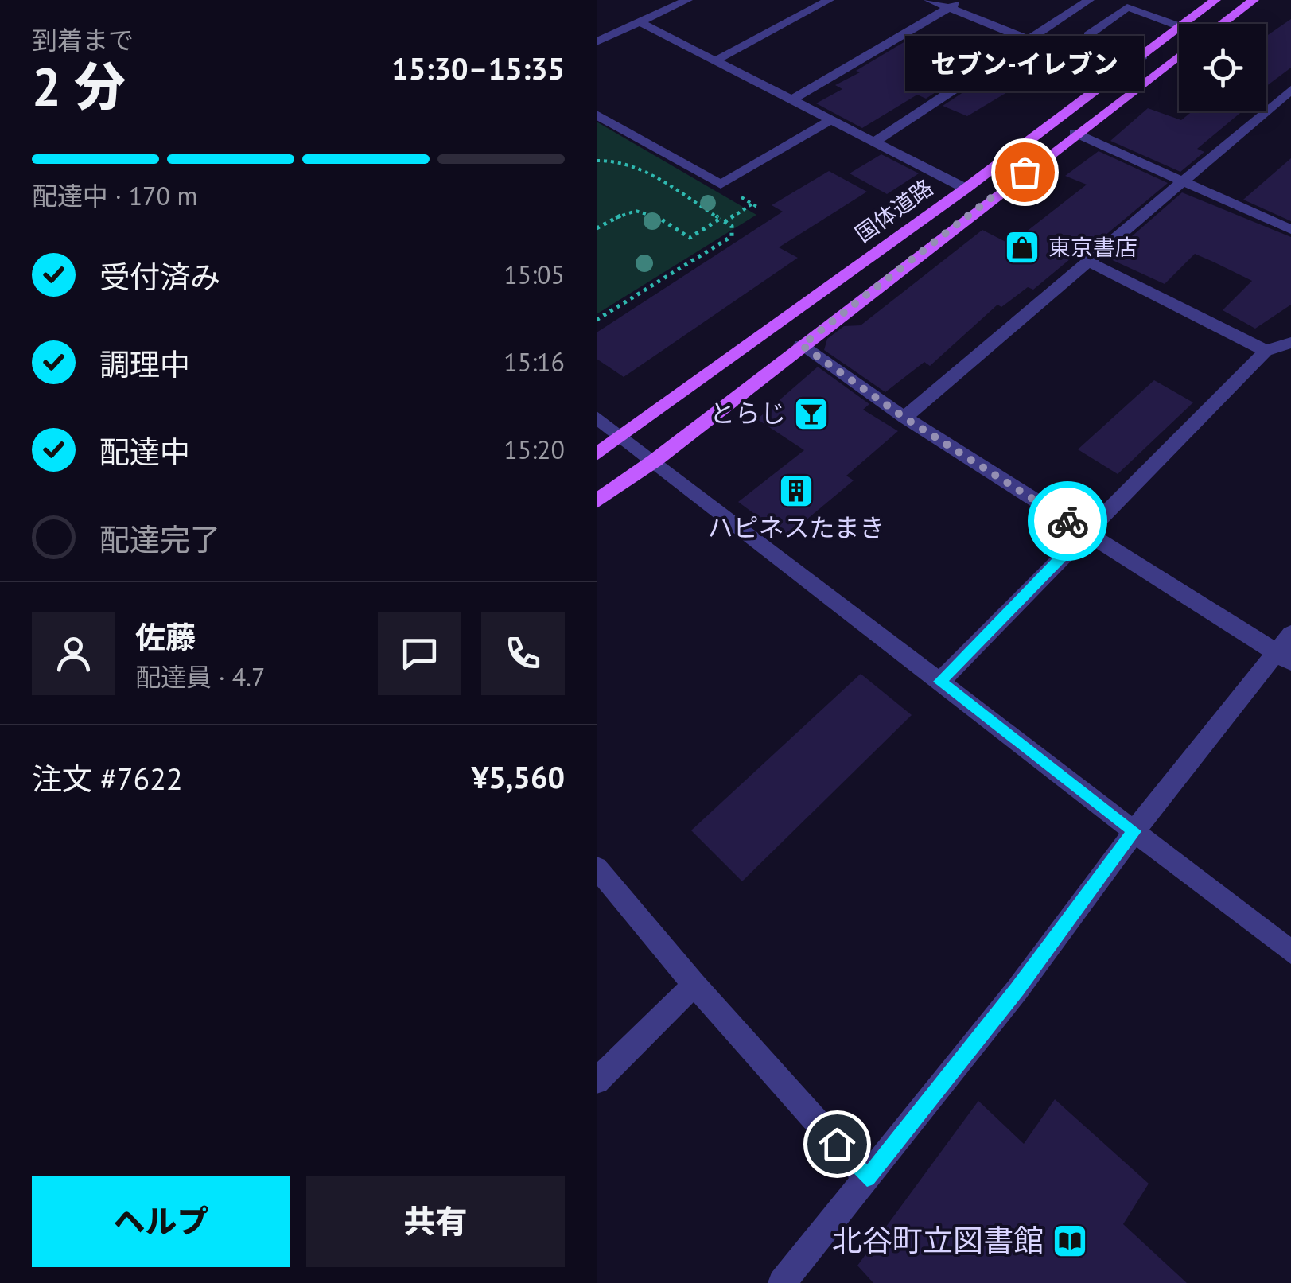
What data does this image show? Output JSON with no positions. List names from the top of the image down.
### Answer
{
  "streets": {
    "main road": ["国体道路"]
  },
  "places": {
    "other": ["セブン-イレブン"],
    "shop": ["東京書店"],
    "bar": ["とらじ"],
    "building": ["ハピネスたまき"],
    "library": ["北谷町立図書館"]
  },
  "page": {
    "heading": ["2 分", "到着まで", "15:30–15:35"],
    "panel": [
      "佐藤",
      "配達員 · 4.7",
      "注文 #7622",
      "¥5,560"
    ],
    "bubble": "セブン-イレブン",
    "bar": "配達中 · 170 m",
    "list": [
      ["受付済み", "15:05"],
      ["調理中", "15:16"],
      ["配達中", "15:20"],
      "配達完了"
    ],
    "buttons": ["ヘルプ", "共有"]
  }
}
